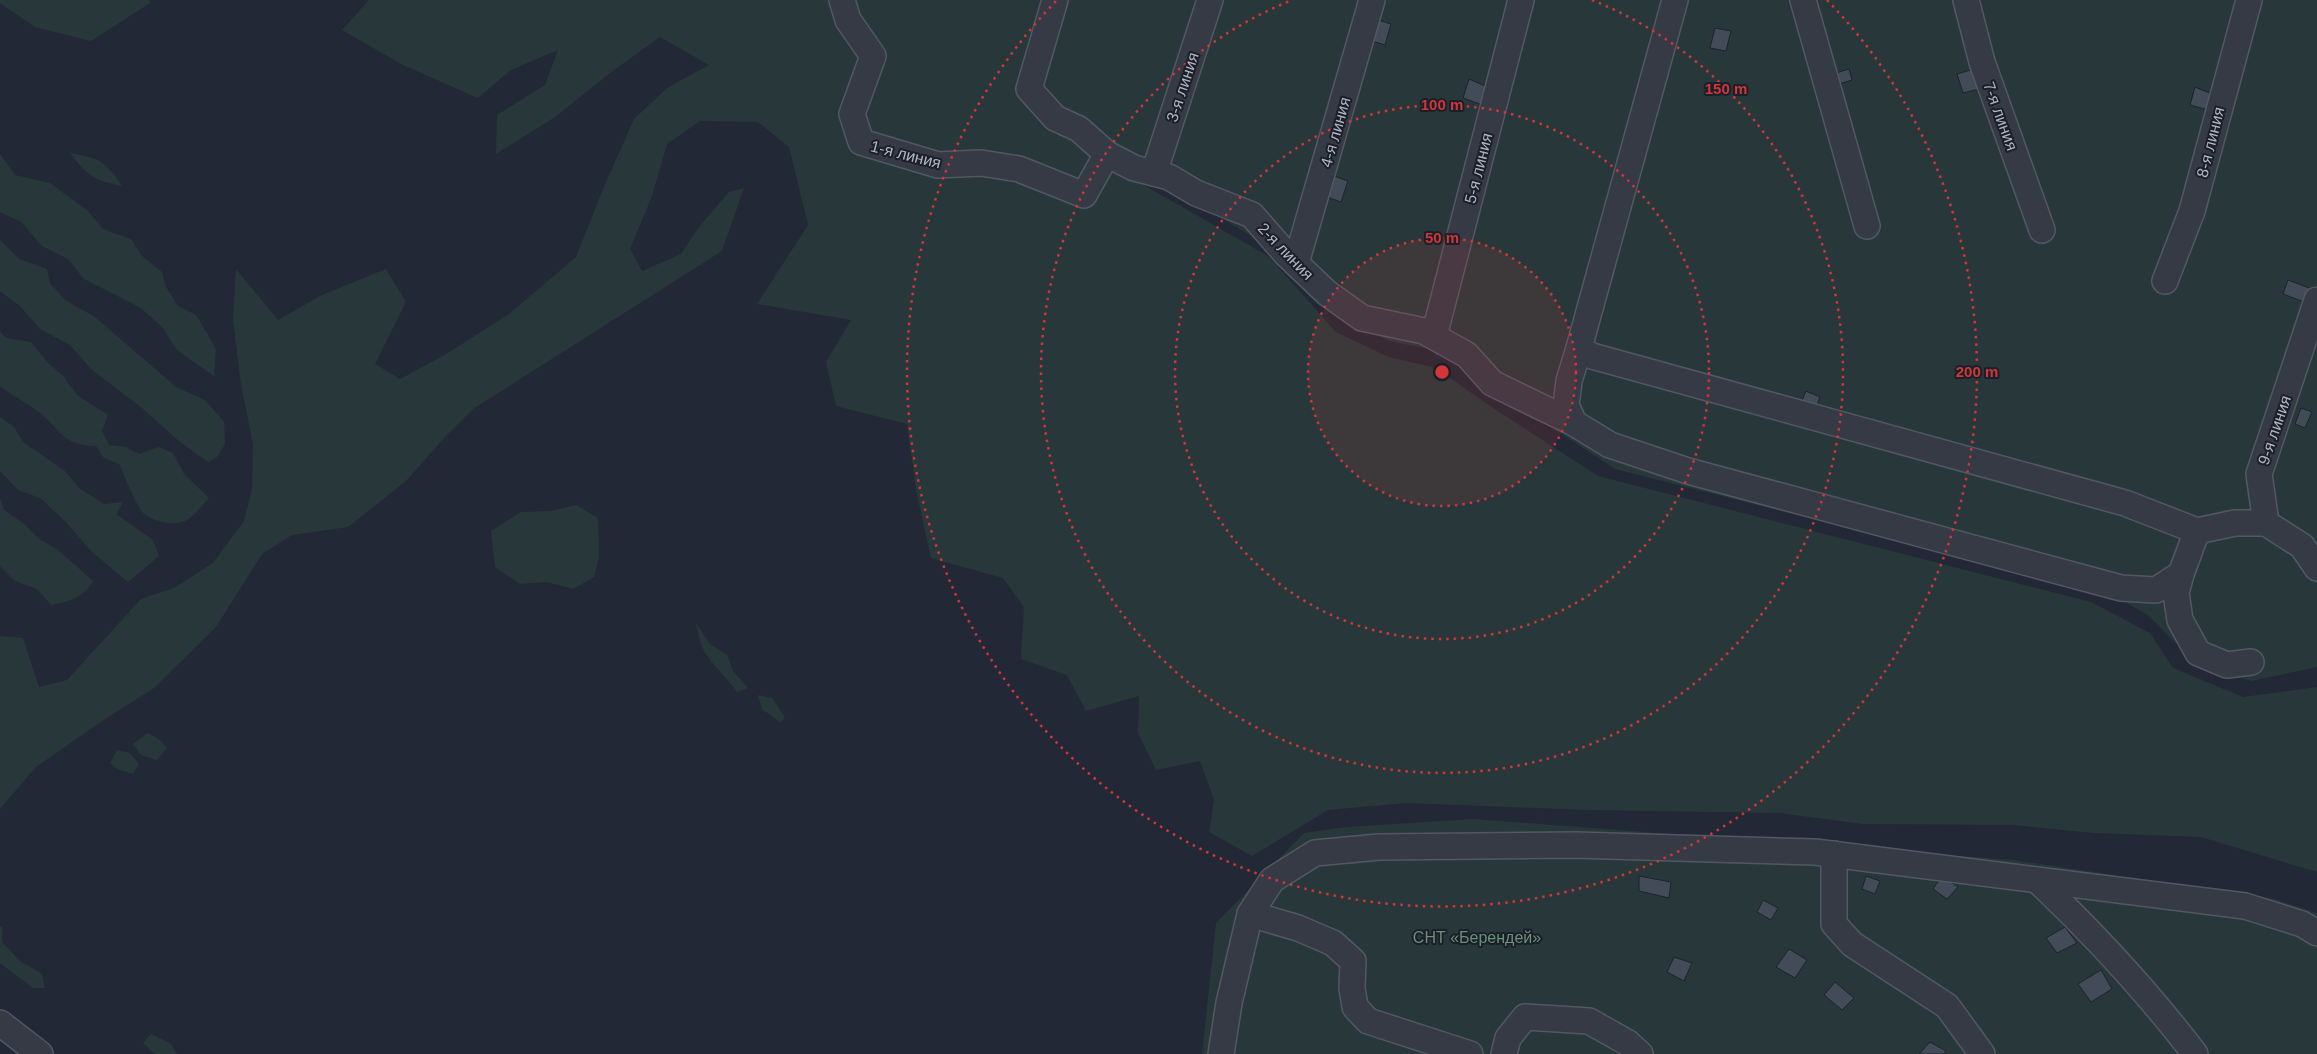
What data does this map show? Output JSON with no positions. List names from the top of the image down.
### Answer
{
  "streets": {
    "street": [
      "3-я линия",
      "7-я линия",
      "4-я линия",
      "8-я линия",
      "1-я линия",
      "5-я линия",
      "2-я линия",
      "9-я линия"
    ]
  },
  "crossings": [
    ["3-я линия", "2-я линия"],
    ["4-я линия", "2-я линия"],
    ["1-я линия", "2-я линия"],
    ["5-я линия", "2-я линия"]
  ],
  "parks": ["СНТ «Берендей»"],
  "rings": [
    "150 m",
    "100 m",
    "50 m",
    "200 m"
  ]
}
